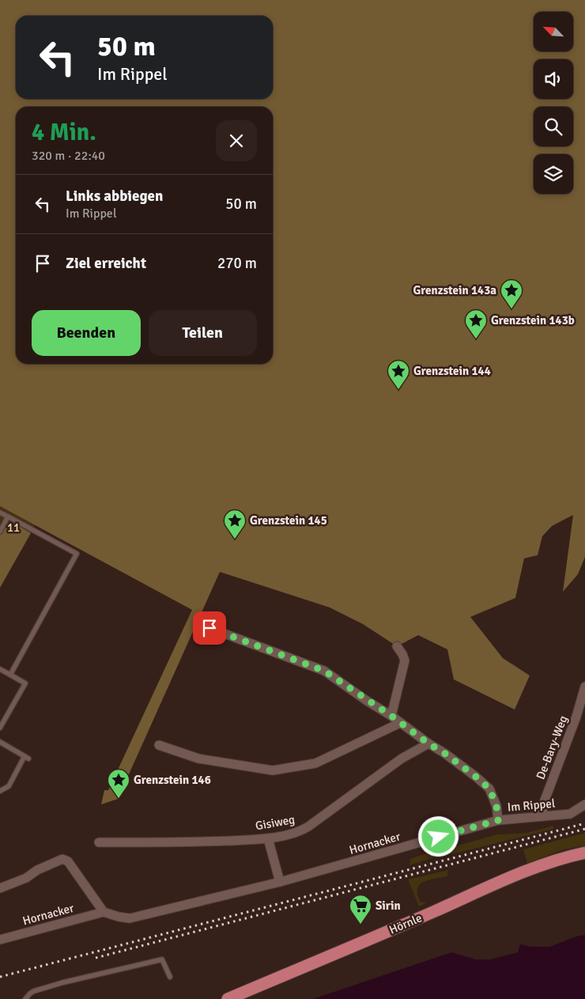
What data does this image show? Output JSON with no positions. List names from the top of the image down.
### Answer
{
  "streets": {
    "main road": ["Hörnle"],
    "street": [
      "De-Bary-Weg",
      "Im Rippel",
      "Gisiweg",
      "Hornacker"
    ]
  },
  "crossings": [
    ["De-Bary-Weg", "Im Rippel"],
    ["Im Rippel", "Gisiweg"],
    ["Im Rippel", "Hornacker"]
  ],
  "parks": ["11"],
  "places": {
    "place": [
      "Grenzstein 143a",
      "Grenzstein 143b",
      "Grenzstein 144",
      "Grenzstein 145",
      "Grenzstein 146"
    ],
    "supermarket": ["Sirin"]
  },
  "north": "top left",
  "page": {
    "turn": ["50 m", "Im Rippel"],
    "heading": ["4 Min.", "320 m · 22:40"],
    "list": [
      {
        "name": "Links abbiegen",
        "note": "Im Rippel",
        "value": "50 m"
      },
      {
        "name": "Ziel erreicht",
        "value": "270 m"
      }
    ],
    "buttons": ["Beenden", "Teilen"]
  }
}
